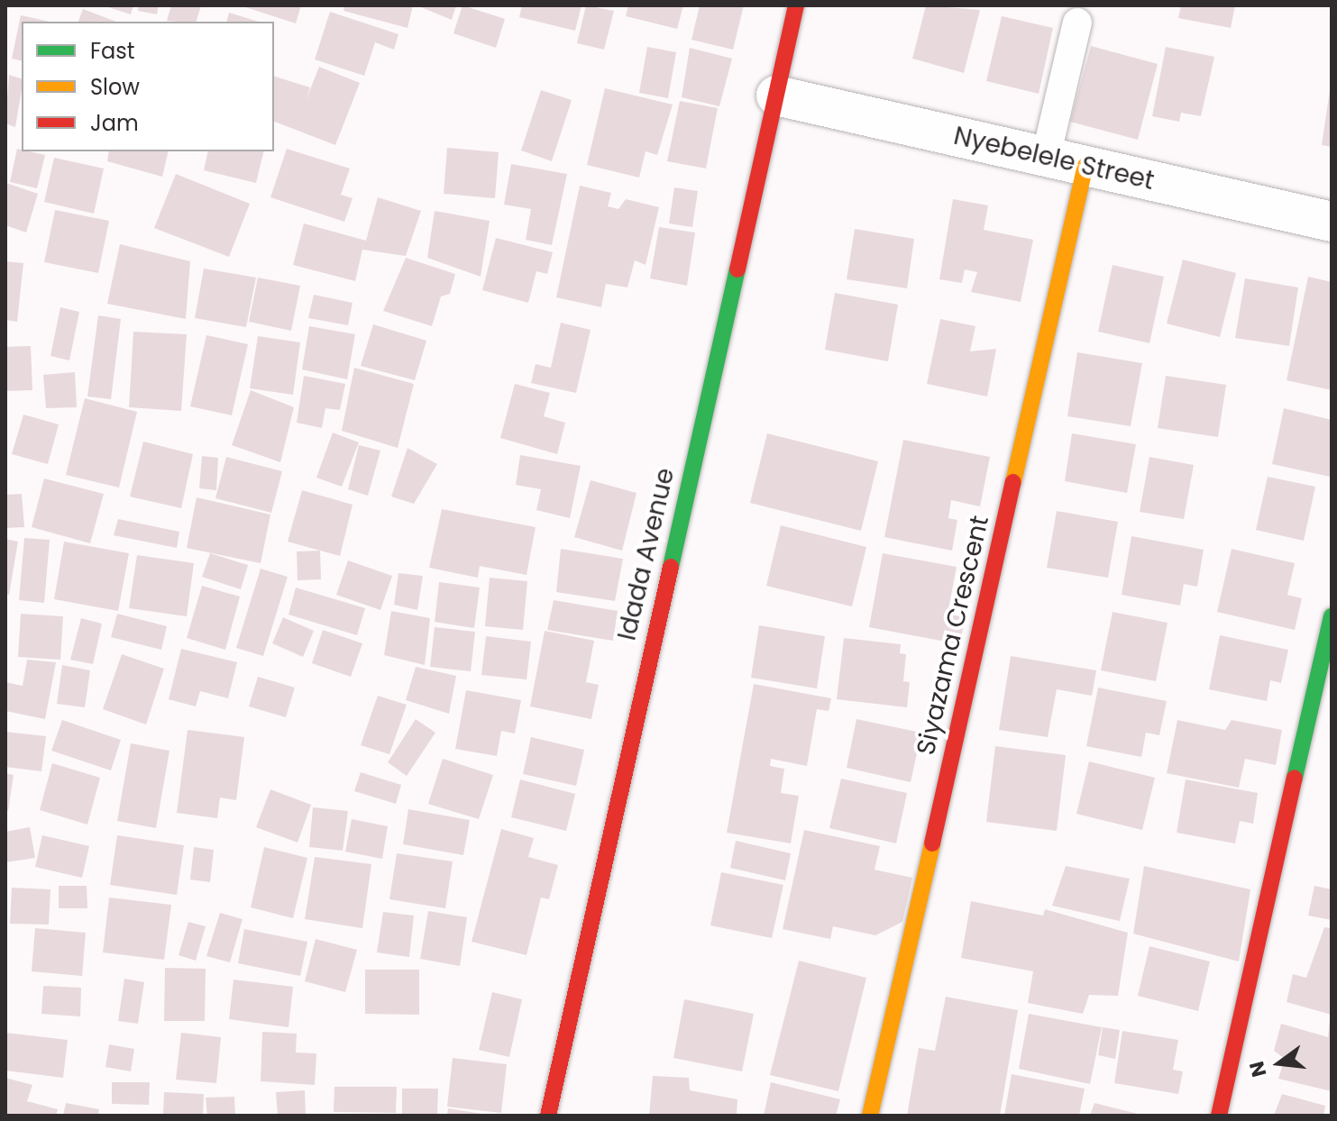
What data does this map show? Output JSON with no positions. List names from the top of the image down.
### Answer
{
  "streets": {
    "street": ["Nyebelele Street", "Idada Avenue", "Siyazama Crescent"]
  },
  "crossings": [
    ["Nyebelele Street", "Idada Avenue"],
    ["Nyebelele Street", "Siyazama Crescent"]
  ],
  "legend": ["Fast", "Slow", "Jam"],
  "north": "left"
}
